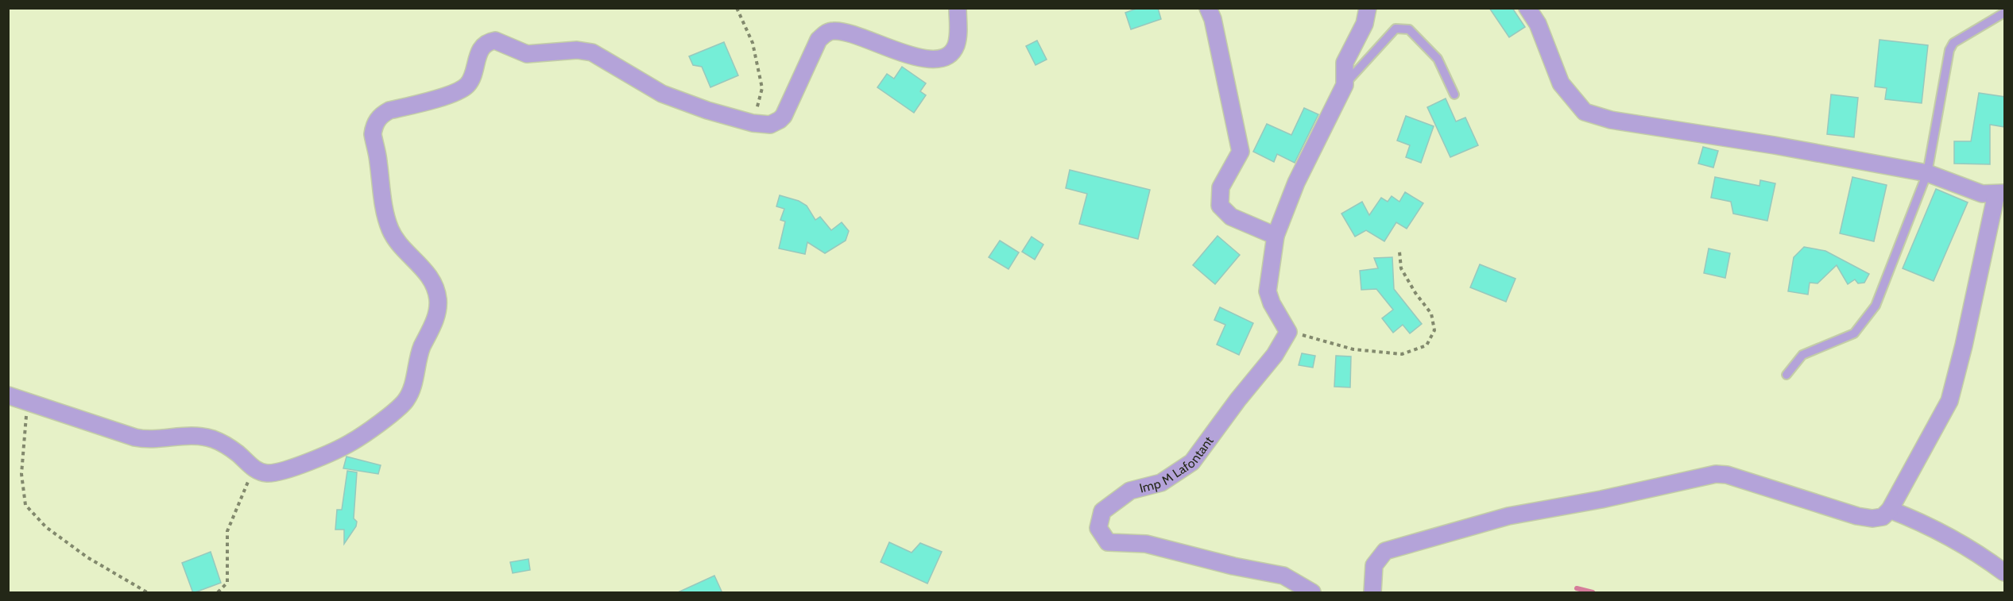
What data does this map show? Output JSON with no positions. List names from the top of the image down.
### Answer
{
  "streets": {
    "street": ["Imp M Lafontant"]
  }
}
